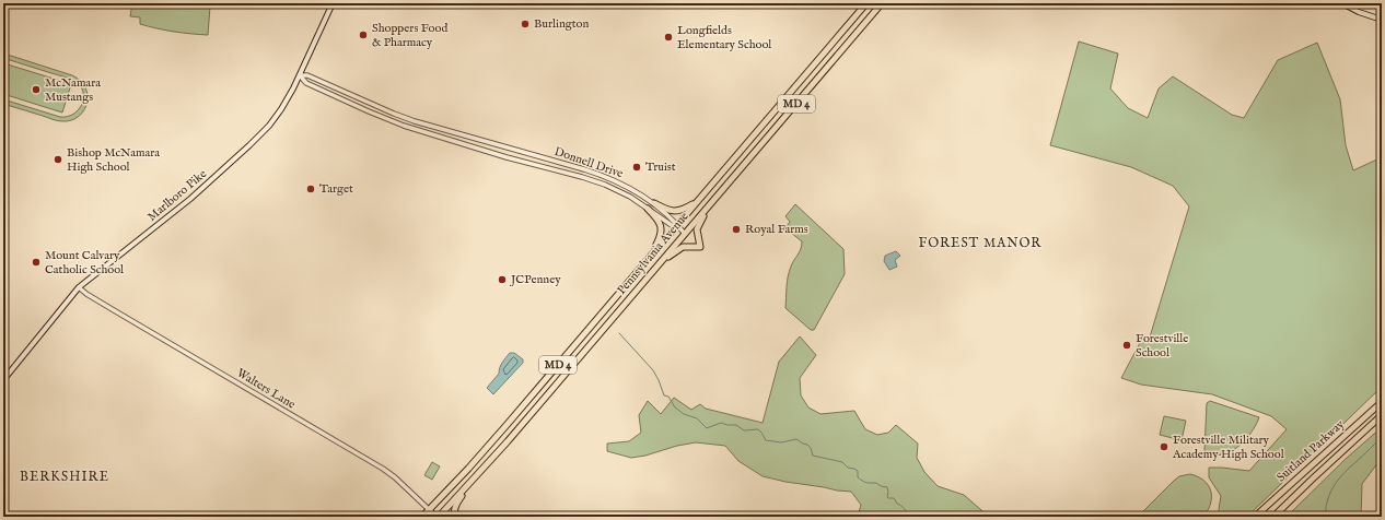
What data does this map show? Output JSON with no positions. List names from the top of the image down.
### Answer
{
  "streets": {
    "highway": ["MD 4", "Pennsylvania Avenue", "Suitland Parkway"],
    "main road": ["Marlboro Pike"],
    "street": ["Donnell Drive", "Walters Lane"]
  },
  "crossings": [
    ["Donnell Drive", "Marlboro Pike"],
    ["Donnell Drive", "Pennsylvania Avenue"],
    ["Marlboro Pike", "Walters Lane"],
    ["Pennsylvania Avenue", "Walters Lane"]
  ],
  "districts": ["FOREST MANOR", "BERKSHIRE"],
  "places": [
    "Burlington",
    "Shoppers Food & Pharmacy",
    "Longfields Elementary School",
    "McNamara Mustangs",
    "Bishop McNamara High School",
    "Truist",
    "Target",
    "Royal Farms",
    "Mount Calvary Catholic School",
    "JCPenney",
    "Forestville School",
    "Forestville Military Academy High School"
  ]
}
